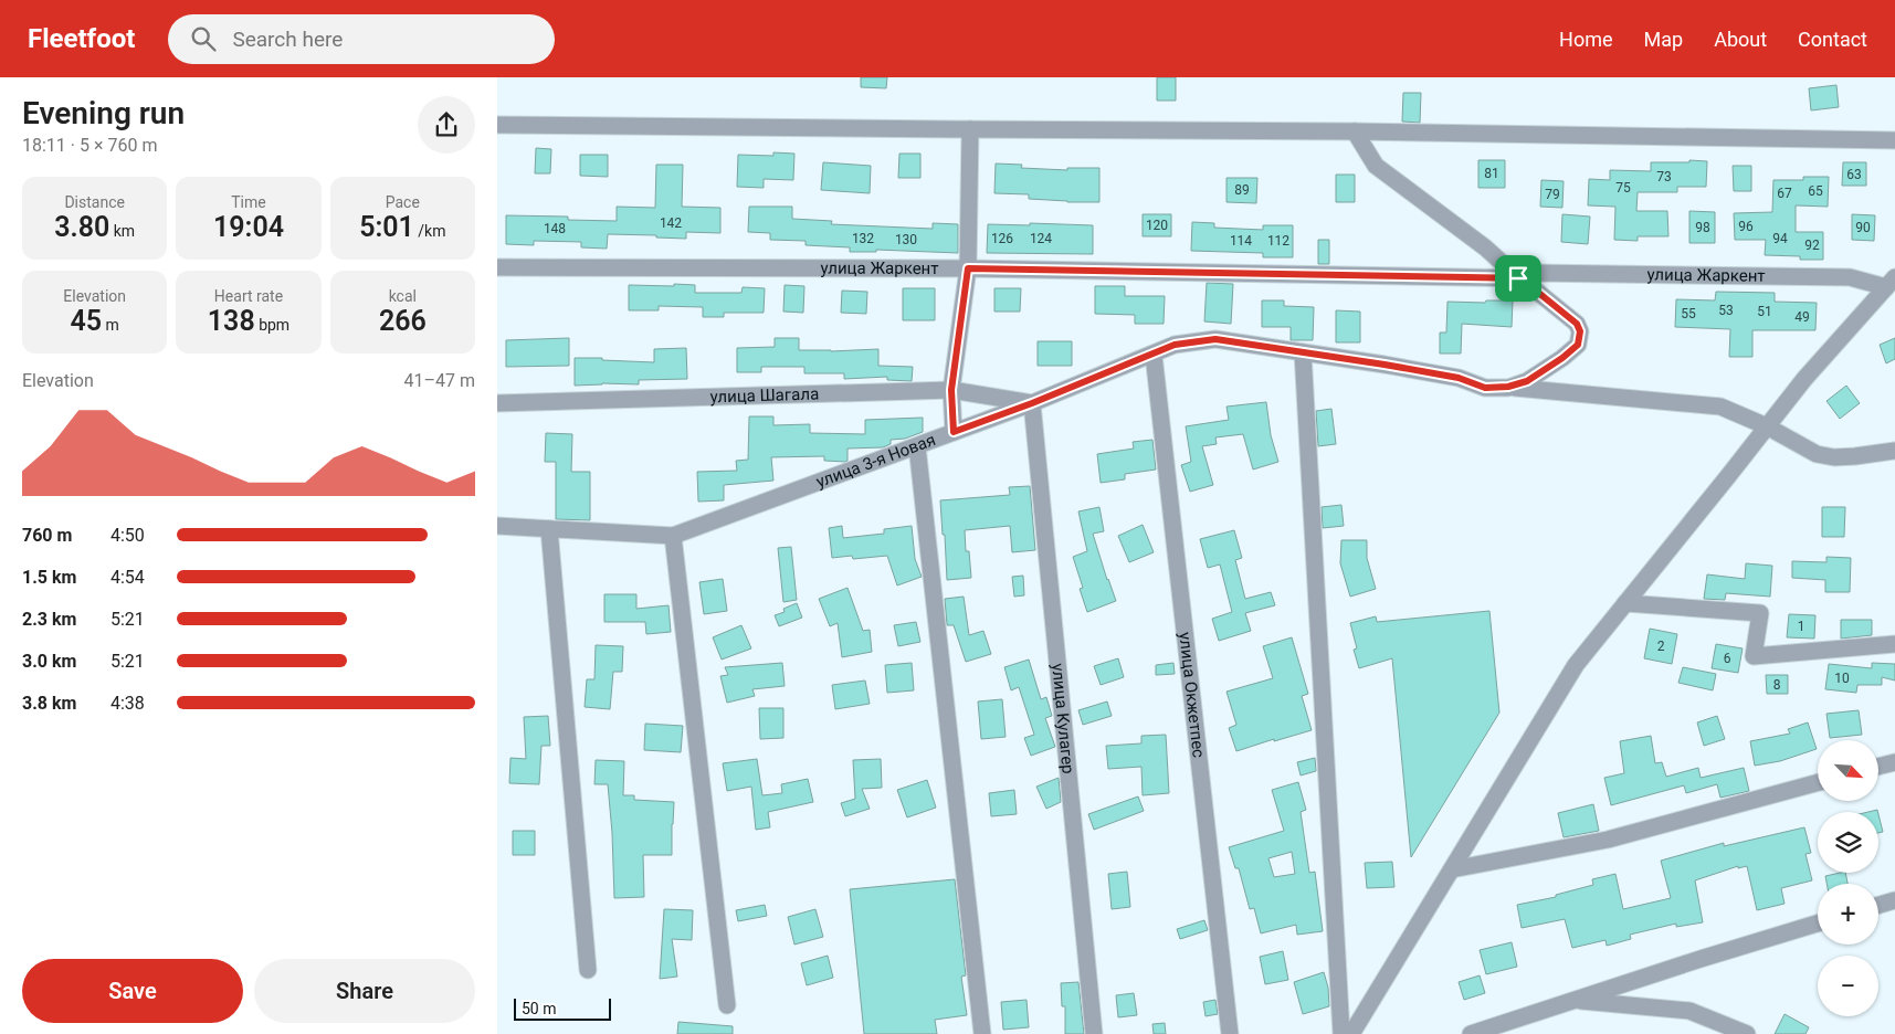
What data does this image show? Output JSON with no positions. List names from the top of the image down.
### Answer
{
  "streets": {
    "street": [
      "улица Жаркент",
      "улица Шагала",
      "улица 3-я Новая",
      "улица Окжетпес",
      "улица Кулагер"
    ]
  },
  "crossings": [
    ["улица Жаркент", "улица 3-я Новая"],
    ["улица Шагала", "улица 3-я Новая"],
    ["улица Шагала", "улица Кулагер"],
    ["улица 3-я Новая", "улица Окжетпес"],
    ["улица 3-я Новая", "улица Кулагер"]
  ],
  "house_numbers": [
    "81",
    "63",
    "73",
    "75",
    "89",
    "65",
    "67",
    "79",
    "142",
    "120",
    "96",
    "98",
    "90",
    "148",
    "132",
    "126",
    "124",
    "94",
    "130",
    "114",
    "112",
    "92",
    "53",
    "51",
    "55",
    "49",
    "1",
    "2",
    "6",
    "10",
    "8"
  ],
  "scale_bar": "50 m",
  "north": "bottom right",
  "page": {
    "header": "Fleetfoot",
    "search": "Search here",
    "nav": [
      "Home",
      "Map",
      "About",
      "Contact"
    ],
    "heading": ["Evening run", "18:11 · 5 × 760 m"],
    "stats": [
      ["Distance", "3.80 km"],
      ["Time", "19:04"],
      ["Pace", "5:01 /km"],
      ["Elevation", "45 m"],
      ["Heart rate", "138 bpm"],
      ["kcal", "266"]
    ],
    "chart": ["Elevation", "41–47 m"],
    "list": [
      {
        "name": "760 m",
        "note": "4:50"
      },
      {
        "name": "1.5 km",
        "note": "4:54"
      },
      {
        "name": "2.3 km",
        "note": "5:21"
      },
      {
        "name": "3.0 km",
        "note": "5:21"
      },
      {
        "name": "3.8 km",
        "note": "4:38"
      }
    ],
    "map_buttons": ["+", "−"],
    "buttons": ["Save", "Share"],
    "scale": "50 m"
  }
}
